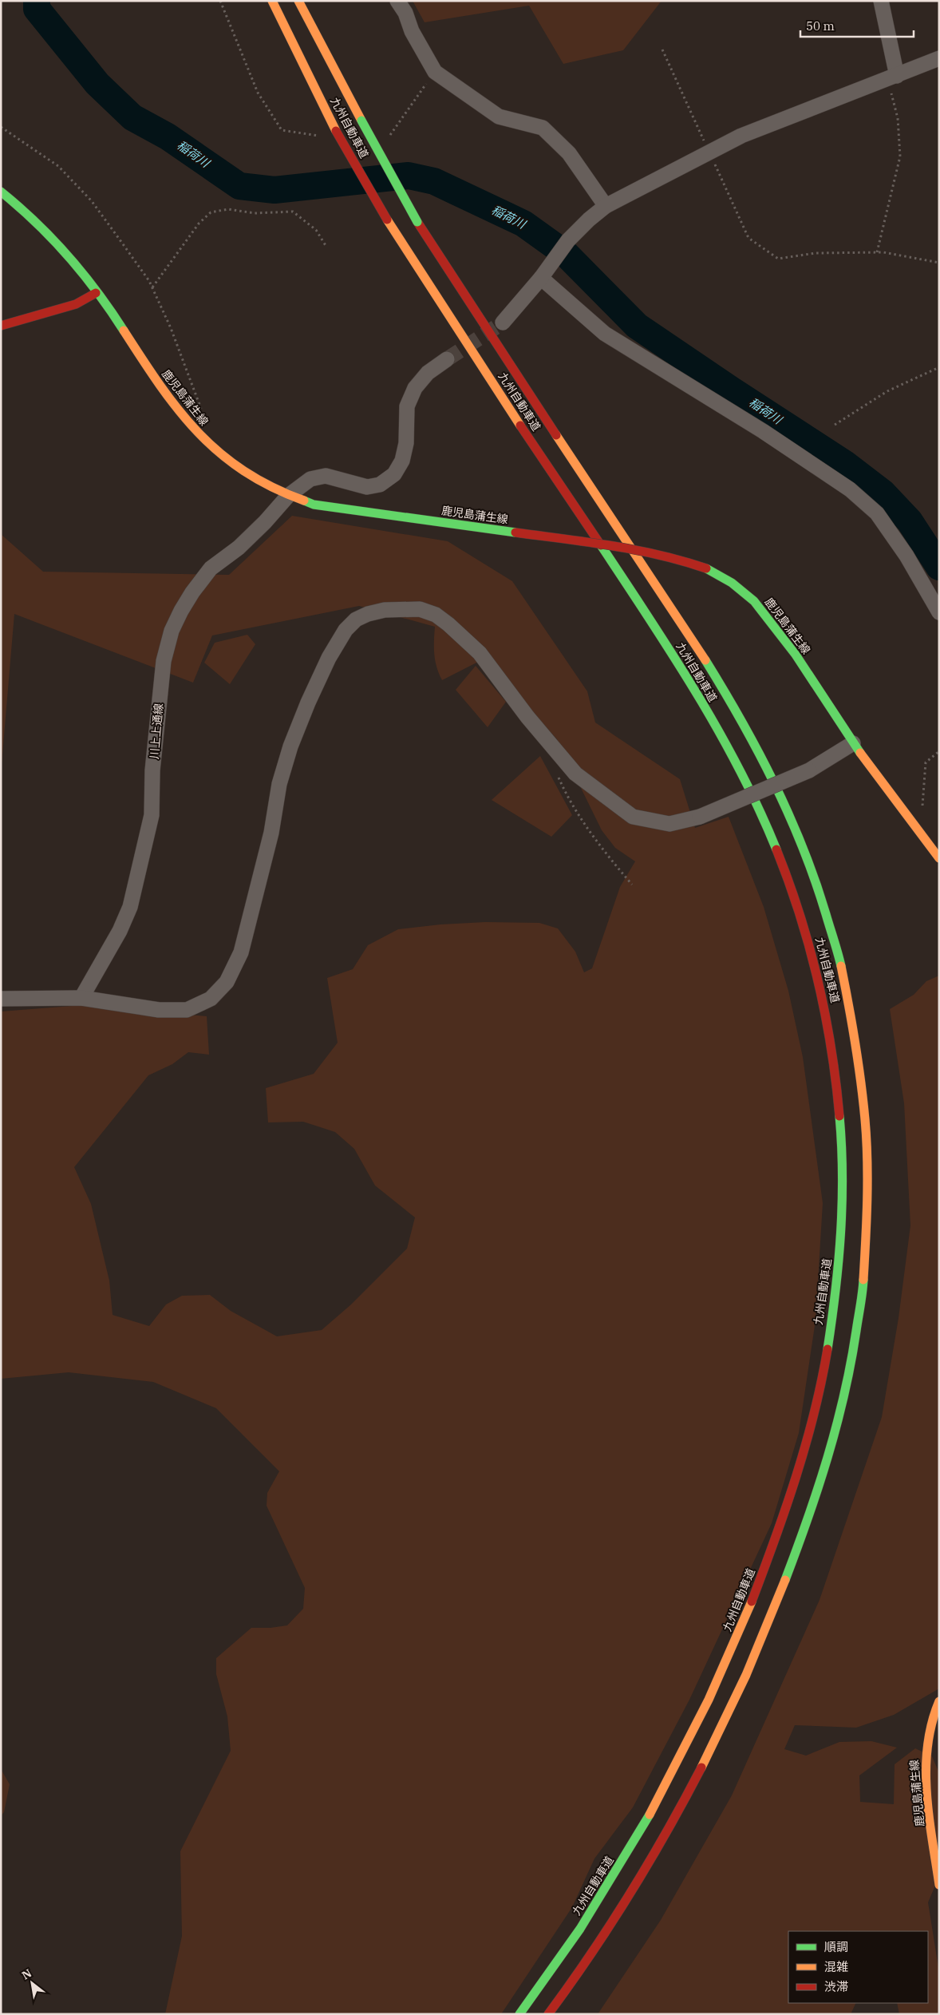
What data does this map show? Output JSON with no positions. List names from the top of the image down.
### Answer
{
  "streets": {
    "main road": ["九州自動車道", "鹿児島蒲生線"],
    "street": ["川上上通線"]
  },
  "crossings": [
    ["鹿児島蒲生線", "川上上通線"]
  ],
  "water": ["稲荷川"],
  "legend": ["順調", "混雑", "渋滞"],
  "scale_bar": "50 m",
  "north": "top left"
}
